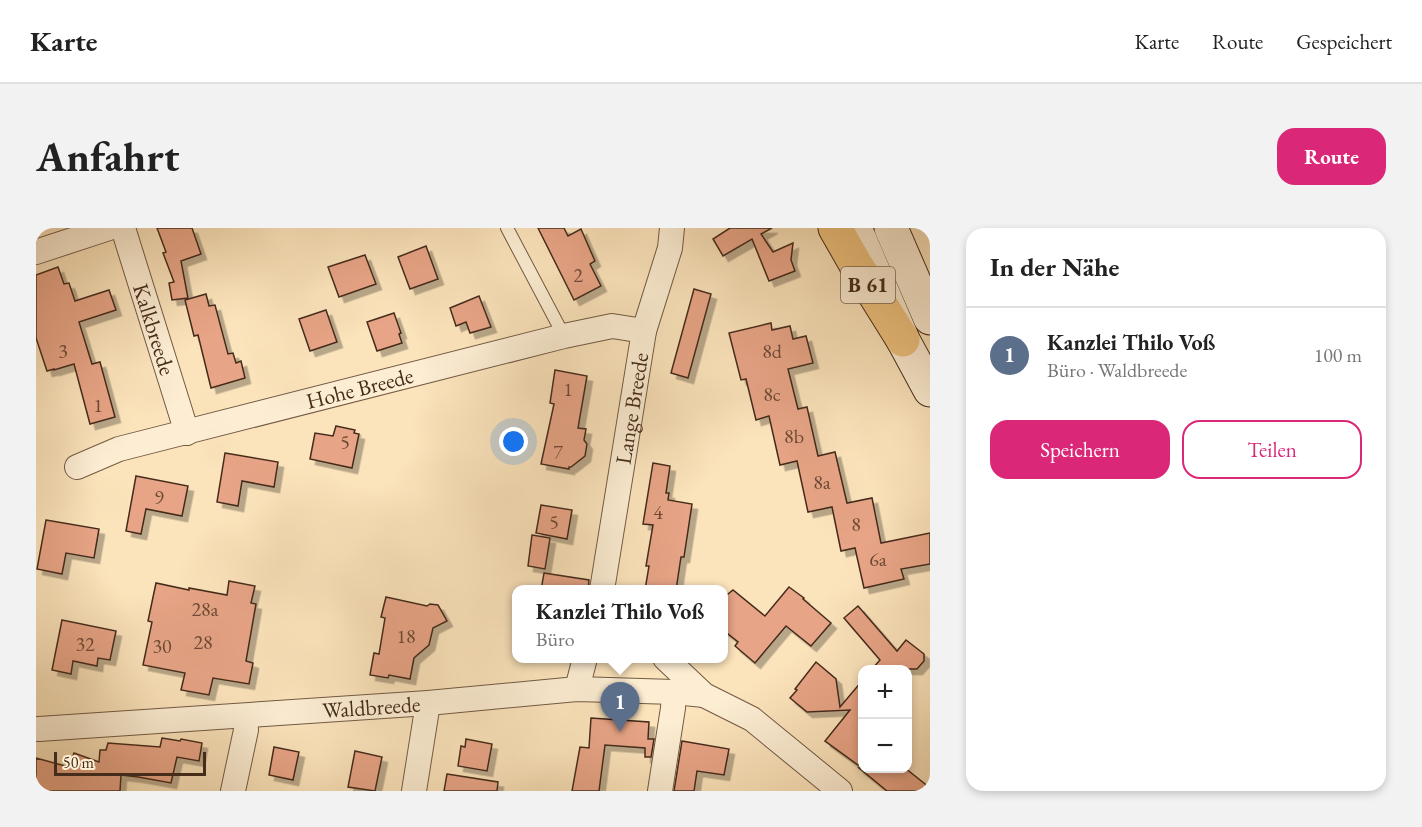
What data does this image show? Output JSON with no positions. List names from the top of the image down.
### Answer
{
  "streets": {
    "highway": ["B 61"],
    "street": [
      "Kalkbreede",
      "Hohe Breede",
      "Lange Breede",
      "Waldbreede"
    ]
  },
  "crossings": [
    ["Kalkbreede", "Hohe Breede"],
    ["Hohe Breede", "Lange Breede"]
  ],
  "house_numbers": [
    "2",
    "3",
    "8d",
    "1",
    "8c",
    "1",
    "8b",
    "5",
    "7",
    "8a",
    "9",
    "4",
    "5",
    "8",
    "6a",
    "28a",
    "18",
    "28",
    "32",
    "30"
  ],
  "scale_bar": "50 m",
  "page": {
    "header": "Karte",
    "nav": ["Karte", "Route", "Gespeichert"],
    "buttons": [
      "Route",
      ["Speichern", "Teilen"]
    ],
    "title": "Anfahrt",
    "heading": "In der Nähe",
    "list": [
      {
        "mark": "1",
        "name": "Kanzlei Thilo Voß",
        "note": "Büro · Waldbreede",
        "value": "100 m"
      }
    ],
    "popup": ["Kanzlei Thilo Voß", "Büro"],
    "map_buttons": ["+", "−"],
    "pins": "1",
    "scale": "50 m"
  }
}
